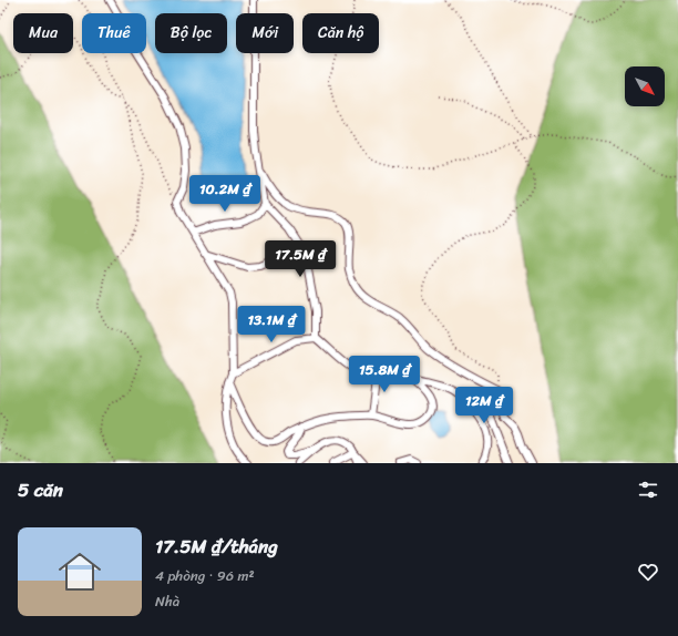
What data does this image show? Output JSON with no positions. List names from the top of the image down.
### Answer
{
  "north": "bottom right",
  "page": {
    "chip": [
      "Mua",
      "Thuê",
      "Bộ lọc",
      "Mới",
      "Căn hộ"
    ],
    "price": [
      "10.2M ₫",
      "17.5M ₫",
      "13.1M ₫",
      "15.8M ₫",
      "12M ₫"
    ],
    "heading": "5 căn",
    "list": [
      {
        "name": "17.5M ₫/tháng",
        "note": "4 phòng · 96 m² · Nhà"
      }
    ]
  }
}
